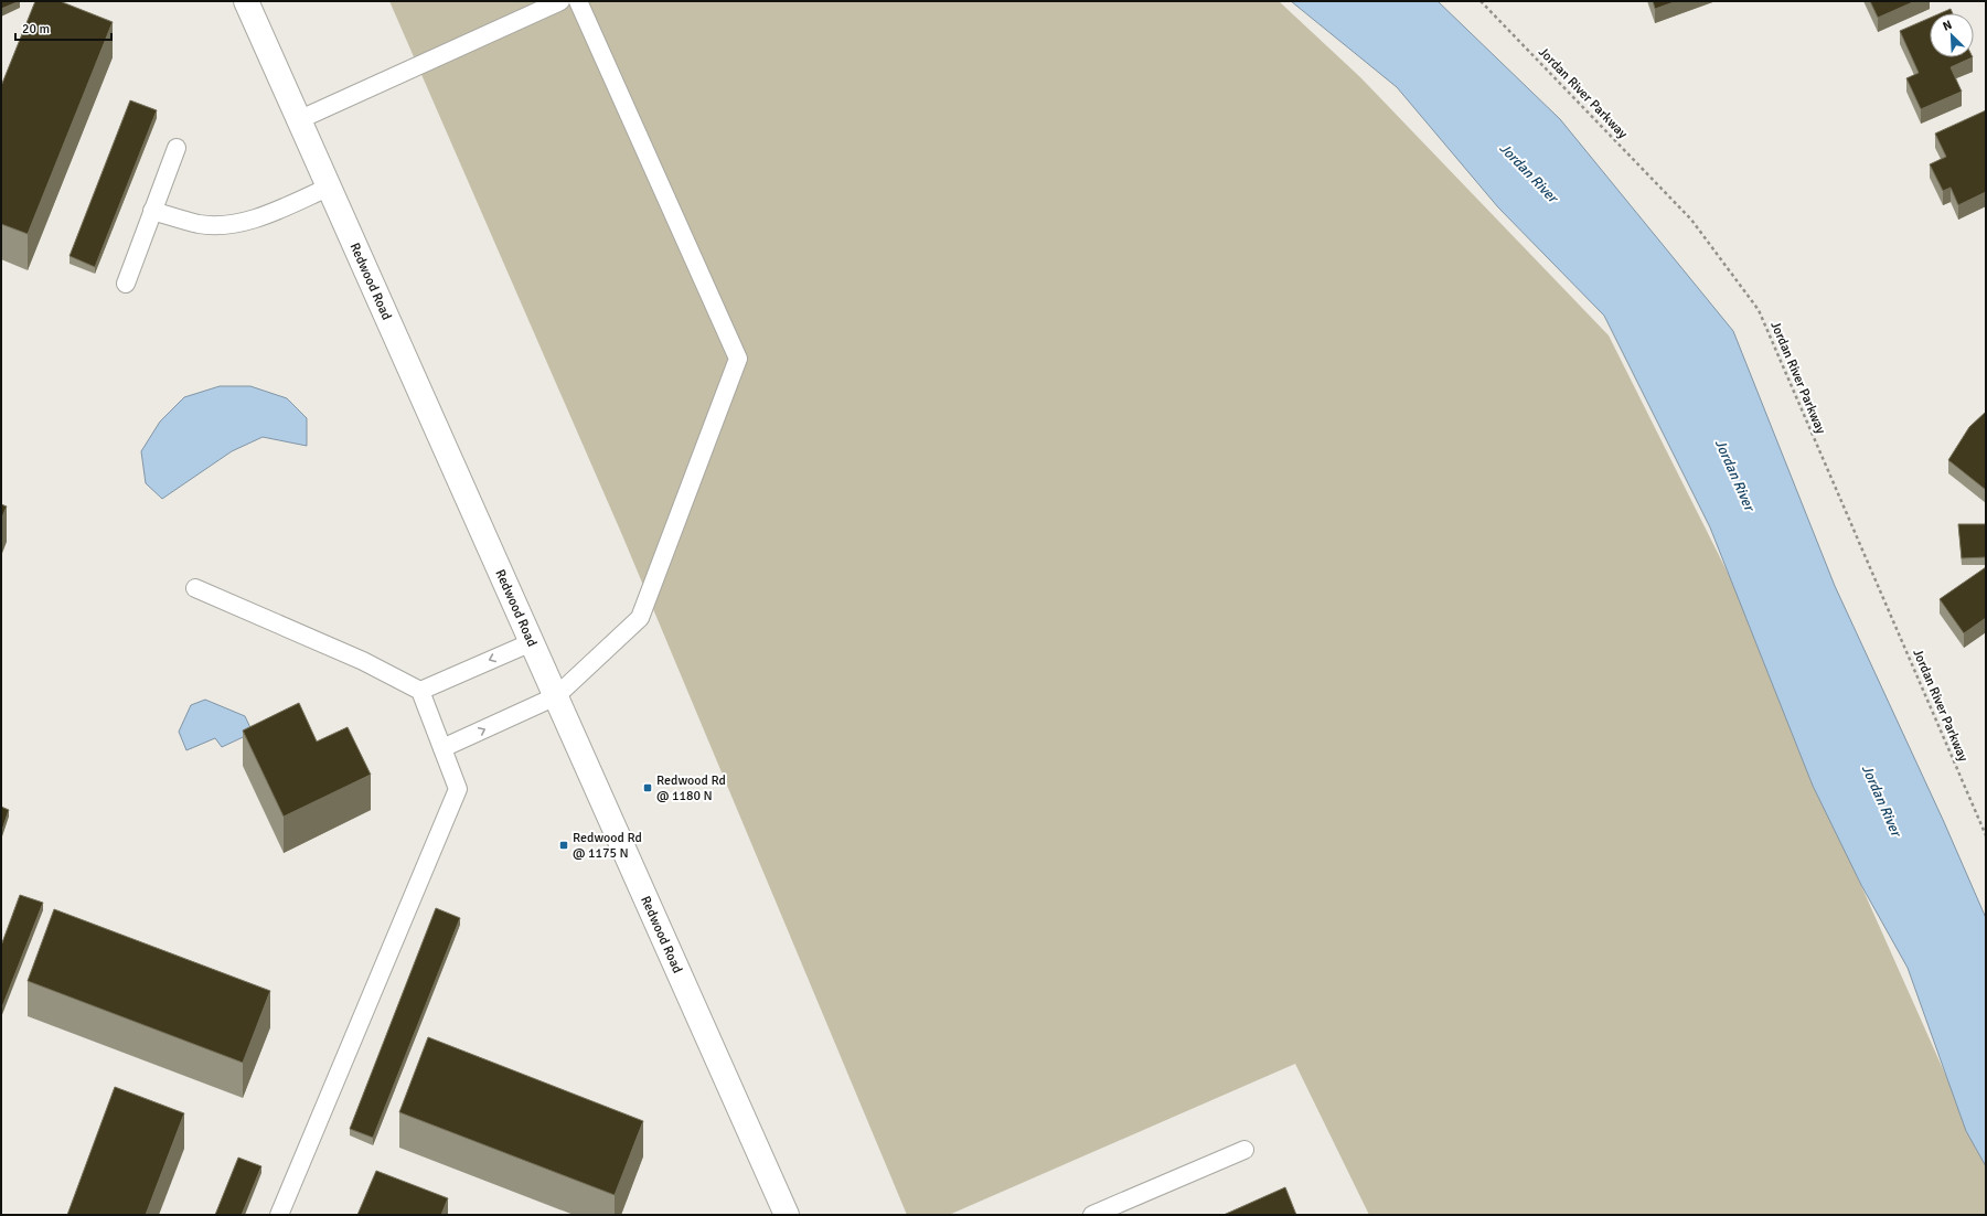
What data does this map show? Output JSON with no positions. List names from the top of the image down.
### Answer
{
  "streets": {
    "main road": ["Redwood Road"],
    "path": ["Jordan River Parkway"]
  },
  "water": ["Jordan River"],
  "places": {
    "transit": ["Redwood Rd @ 1180 N", "Redwood Rd @ 1175 N"]
  },
  "scale_bar": "20 m",
  "north": "top left"
}
